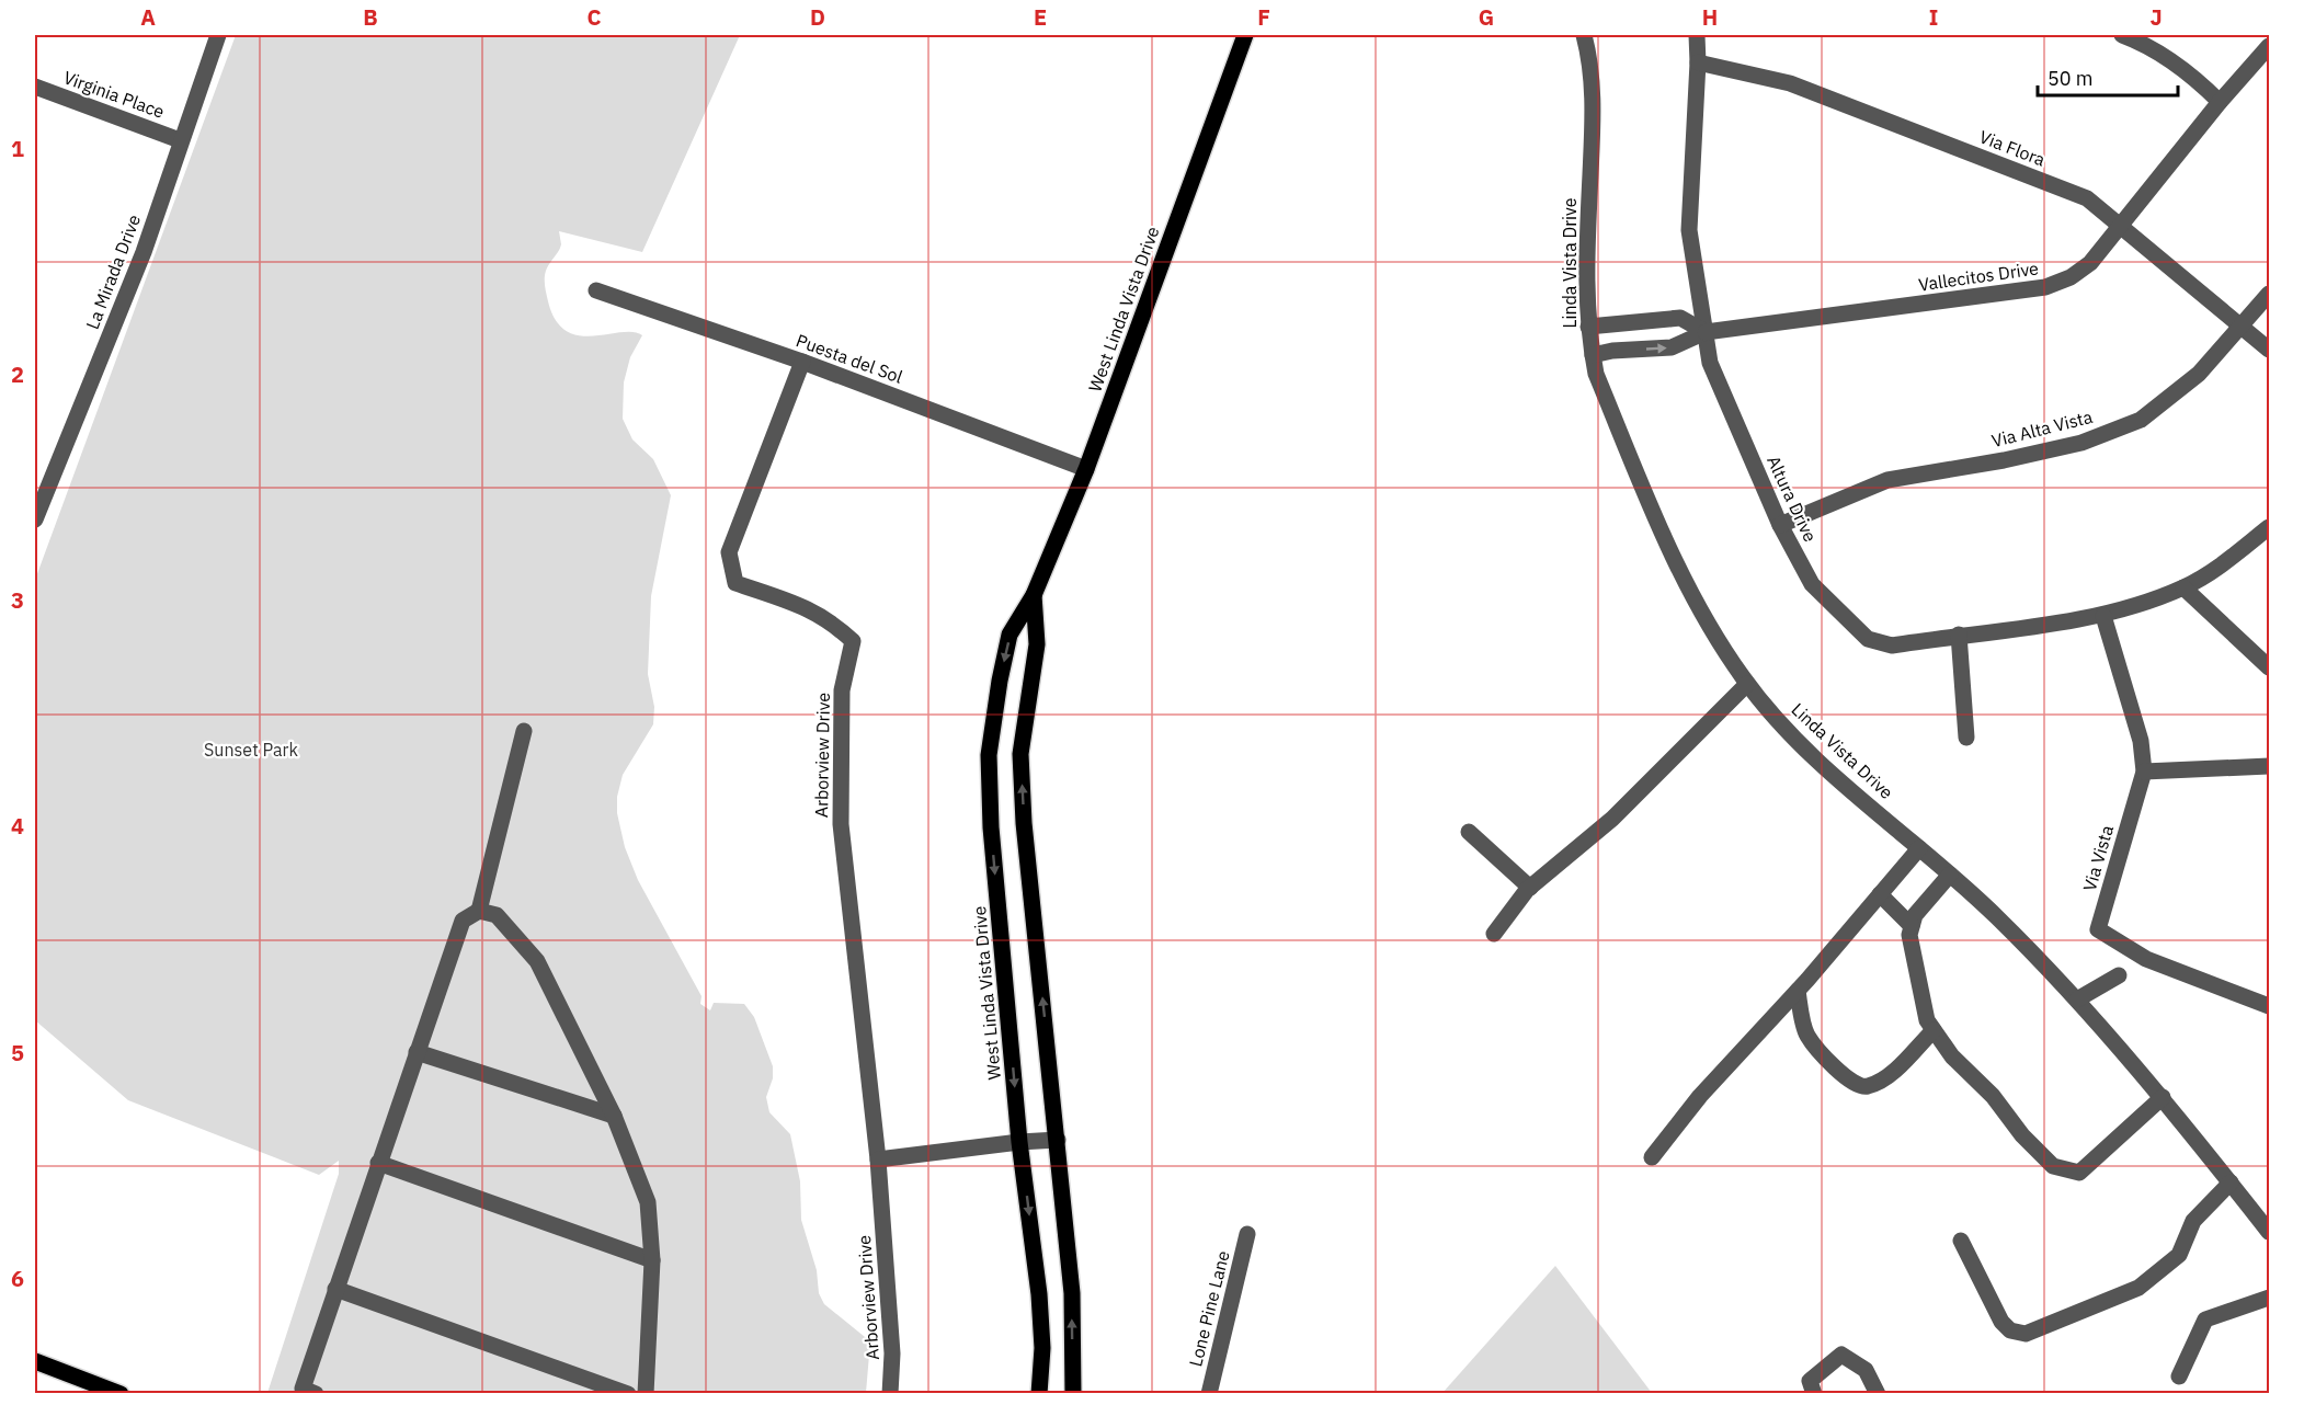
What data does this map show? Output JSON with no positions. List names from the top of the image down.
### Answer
{
  "streets": {
    "main road": ["West Linda Vista Drive"],
    "street": [
      "Virginia Place",
      "Via Flora",
      "Linda Vista Drive",
      "La Mirada Drive",
      "Vallecitos Drive",
      "Puesta del Sol",
      "Via Alta Vista",
      "Altura Drive",
      "Arborview Drive",
      "Via Vista",
      "Lone Pine Lane"
    ]
  },
  "crossings": [
    ["Virginia Place", "La Mirada Drive"],
    ["Via Flora", "Vallecitos Drive"],
    ["Via Flora", "Via Alta Vista"],
    ["Via Flora", "Altura Drive"],
    ["Linda Vista Drive", "Vallecitos Drive"],
    ["Vallecitos Drive", "Altura Drive"],
    ["West Linda Vista Drive", "Puesta del Sol"],
    ["Puesta del Sol", "Arborview Drive"],
    ["Via Alta Vista", "Altura Drive"],
    ["Altura Drive", "Via Vista"]
  ],
  "parks": ["Sunset Park"],
  "scale_bar": "50 m",
  "grid": {
    "columns": [
      "A",
      "B",
      "C",
      "D",
      "E",
      "F",
      "G",
      "H",
      "I",
      "J"
    ],
    "rows": [
      "1",
      "2",
      "3",
      "4",
      "5",
      "6"
    ]
  }
}
